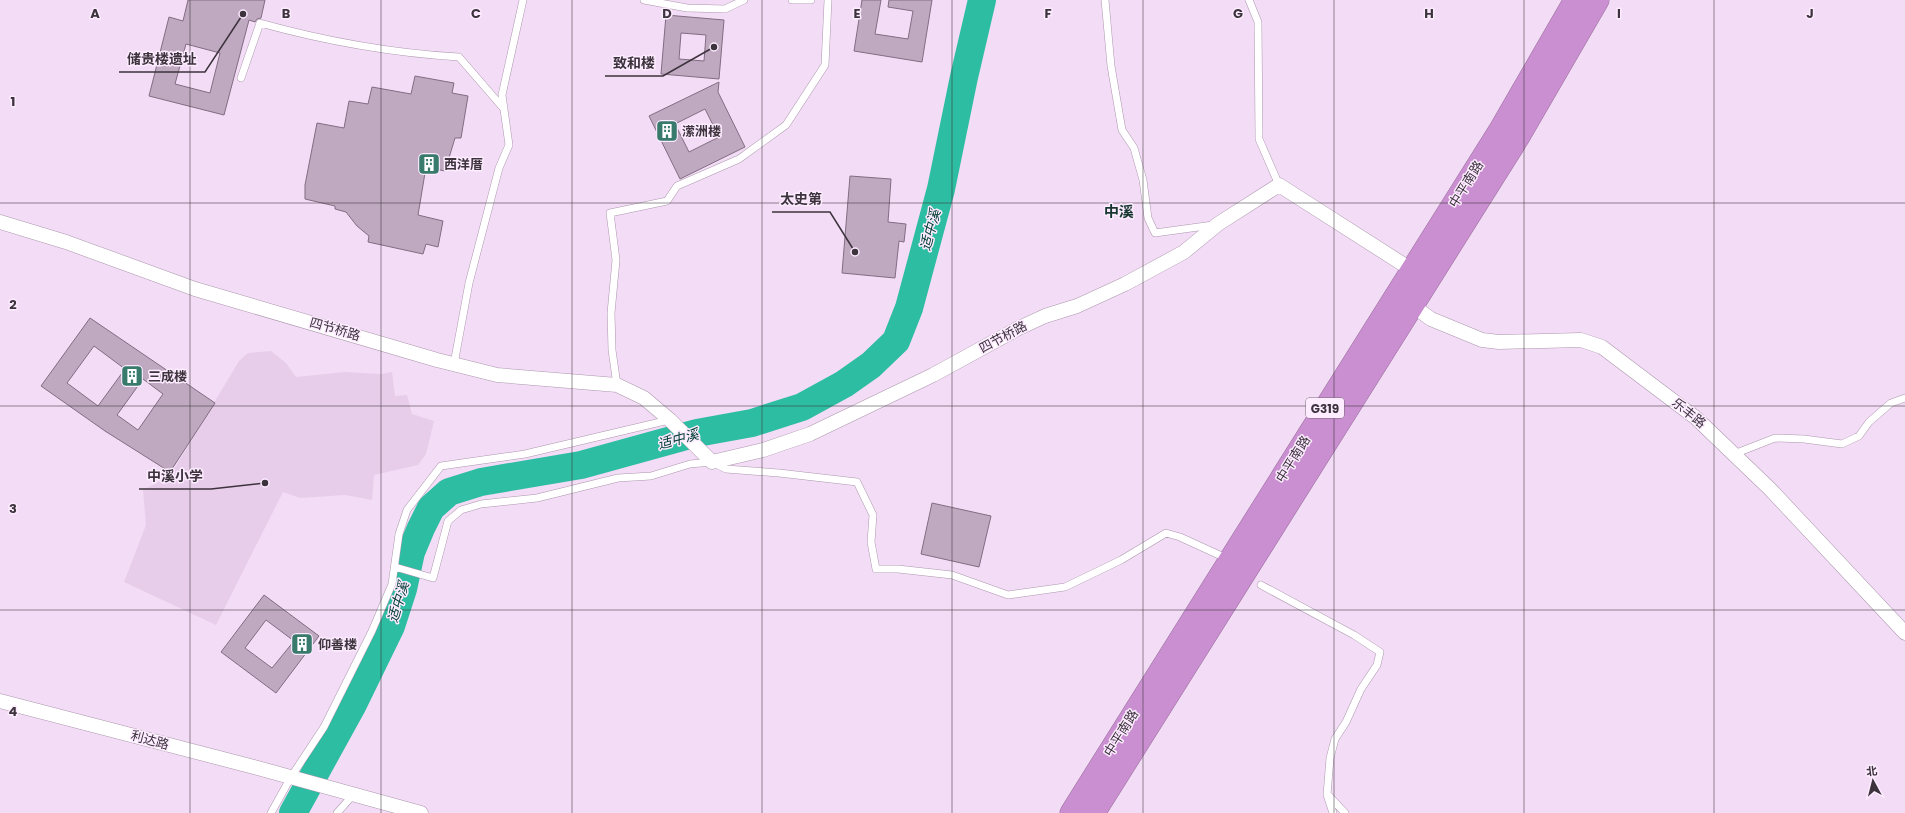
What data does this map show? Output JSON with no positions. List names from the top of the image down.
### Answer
{
  "streets": {
    "highway": ["中平南路", "G319"],
    "street": ["四节桥路", "乐丰路", "利达路"]
  },
  "crossings": [
    ["G319", "乐丰路"]
  ],
  "districts": ["中溪"],
  "water": ["适中溪"],
  "places": {
    "other": [
      "储贵楼遗址",
      "致和楼",
      "太史第",
      "中溪小学"
    ],
    "building": [
      "潆洲楼",
      "西洋厝",
      "三成楼",
      "仰善楼"
    ]
  },
  "north": "top",
  "grid": {
    "columns": [
      "A",
      "B",
      "C",
      "D",
      "E",
      "F",
      "G",
      "H",
      "I",
      "J"
    ],
    "rows": [
      "1",
      "2",
      "3",
      "4"
    ]
  }
}
